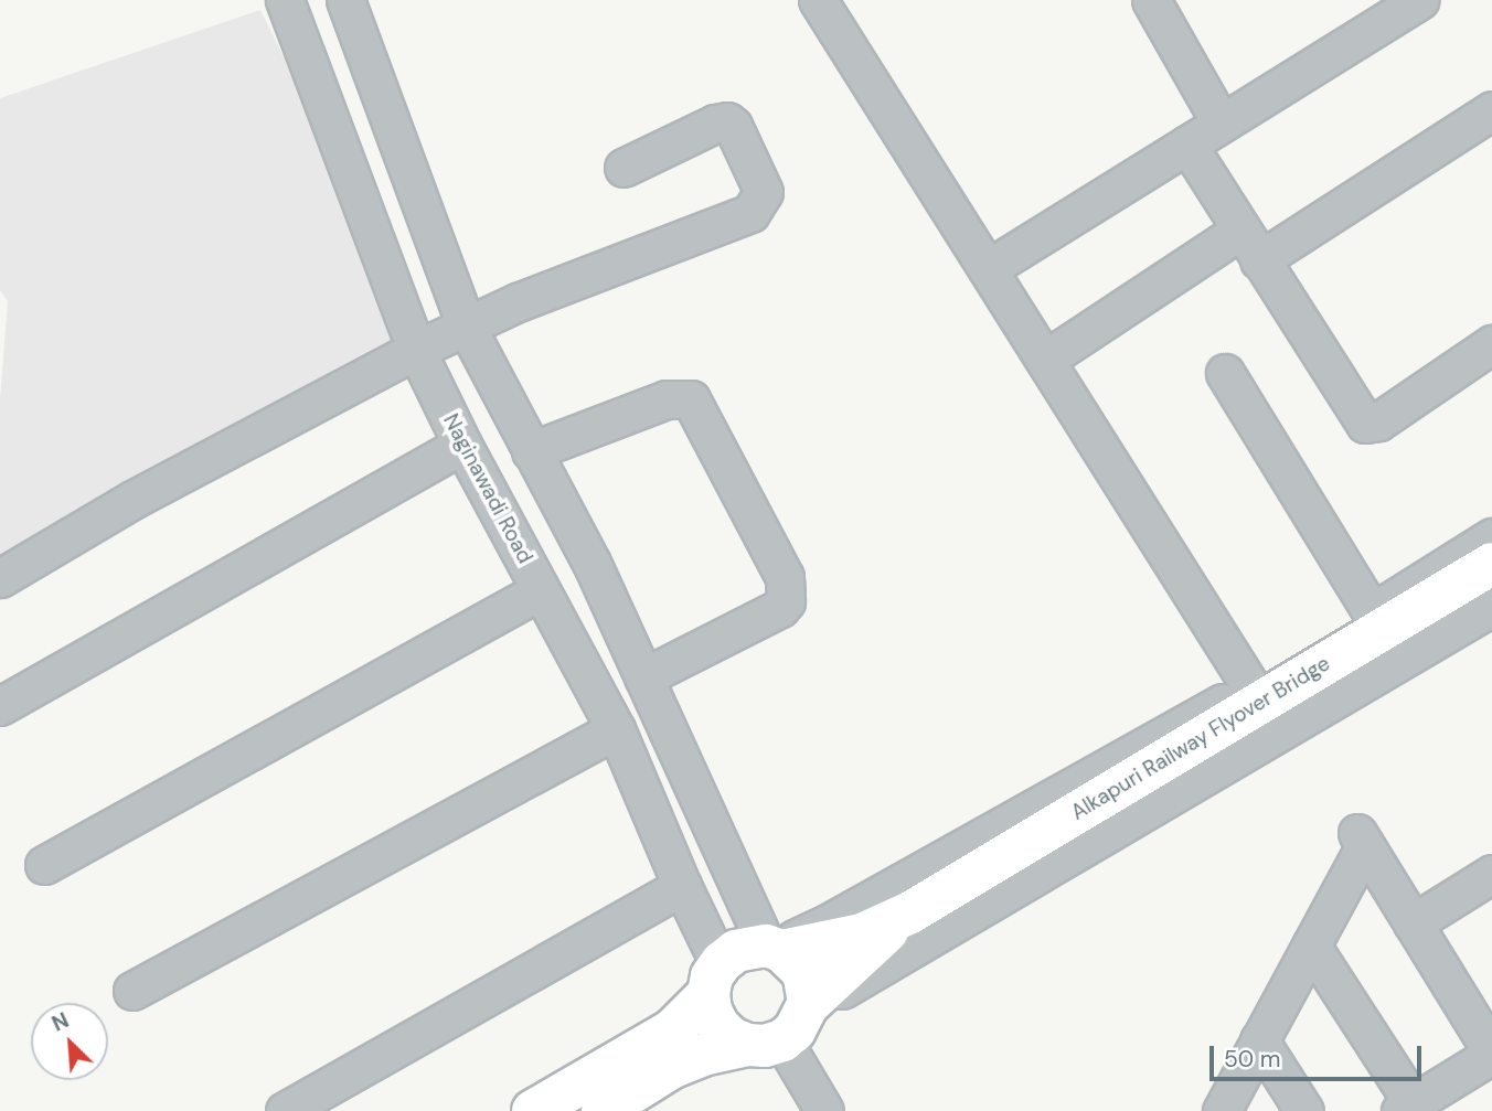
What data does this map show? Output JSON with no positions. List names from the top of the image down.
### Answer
{
  "streets": {
    "main road": ["Alkapuri Railway Flyover Bridge"],
    "street": ["Naginawadi Road"]
  },
  "crossings": [
    ["Naginawadi Road", "Alkapuri Railway Flyover Bridge"]
  ],
  "scale_bar": "50 m",
  "north": "top left"
}
